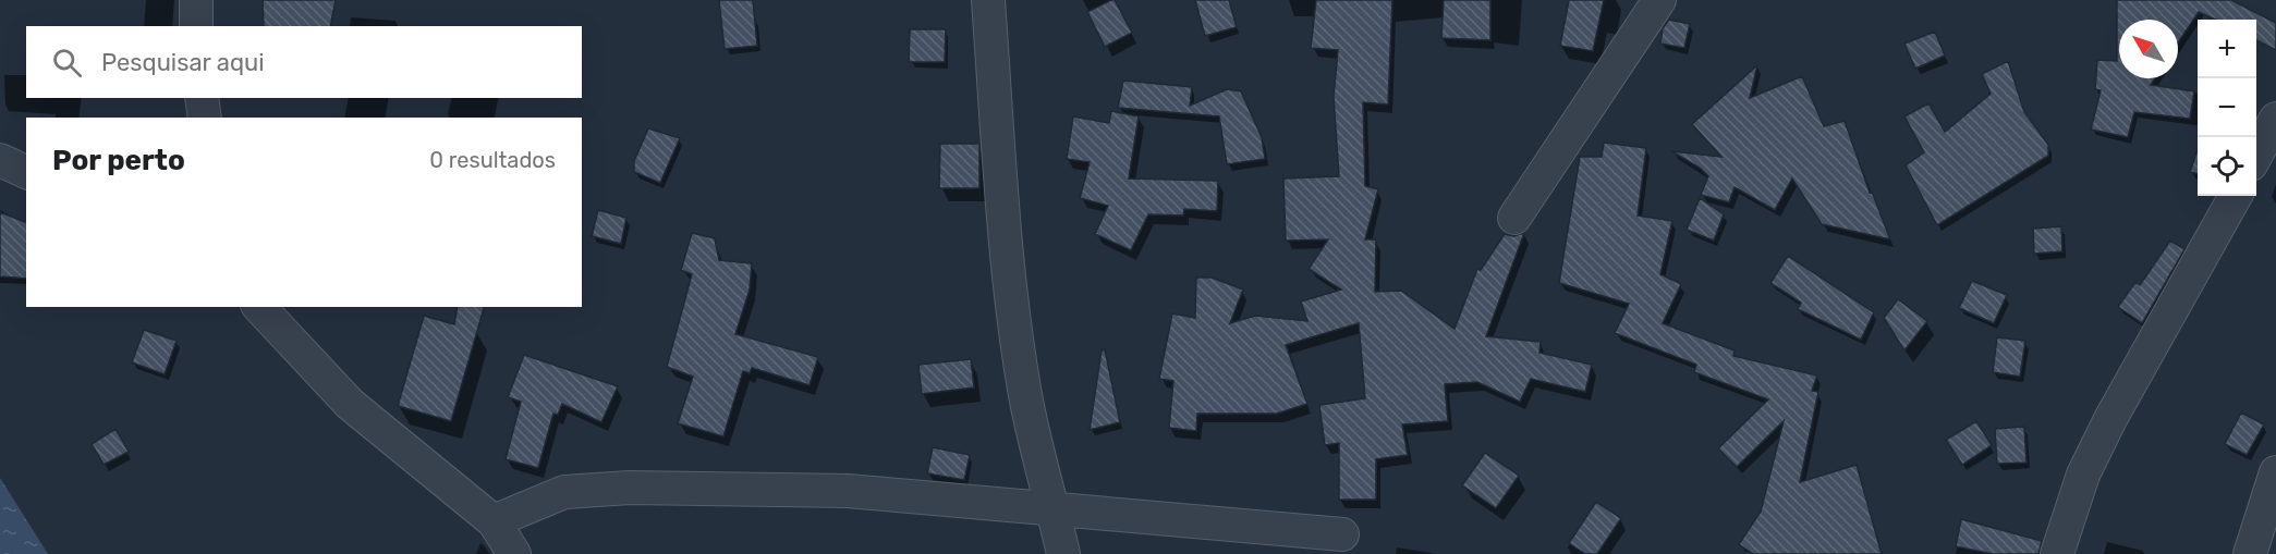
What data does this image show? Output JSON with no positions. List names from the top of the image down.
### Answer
{
  "north": "top left",
  "page": {
    "map_buttons": ["+", "−"],
    "search": "Pesquisar aqui",
    "heading": ["Por perto", "0 resultados"]
  }
}
